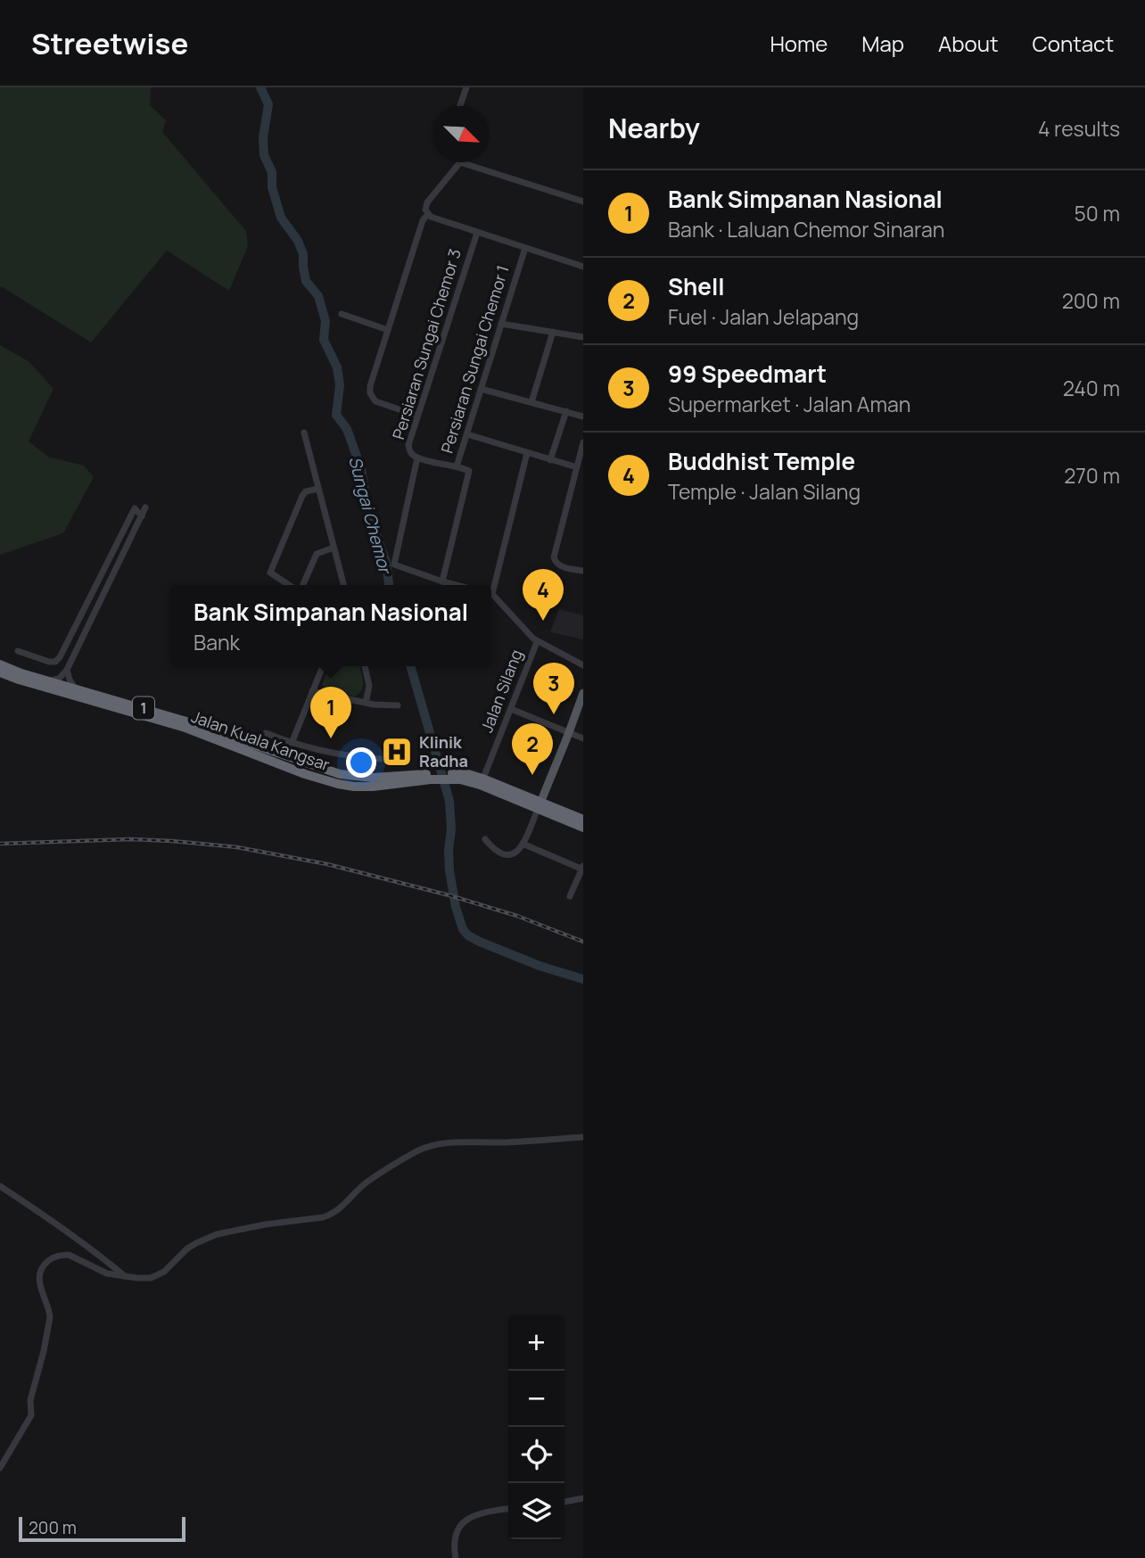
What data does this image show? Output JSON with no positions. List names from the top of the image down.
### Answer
{
  "streets": {
    "highway": ["1", "Jalan Kuala Kangsar"],
    "street": ["Persiaran Sungai Chemor 3", "Persiaran Sungai Chemor 1", "Jalan Silang"]
  },
  "crossings": [
    ["Persiaran Sungai Chemor 3", "Persiaran Sungai Chemor 1"],
    ["Jalan Silang", "Jalan Kuala Kangsar"]
  ],
  "water": ["Sungai Chemor"],
  "places": {
    "hospital": ["Klinik Radha"]
  },
  "scale_bar": "200 m",
  "north": "bottom right",
  "page": {
    "header": "Streetwise",
    "nav": [
      "Home",
      "Map",
      "About",
      "Contact"
    ],
    "heading": ["Nearby", "4 results"],
    "list": [
      {
        "mark": "1",
        "name": "Bank Simpanan Nasional",
        "note": "Bank · Laluan Chemor Sinaran",
        "value": "50 m"
      },
      {
        "mark": "2",
        "name": "Shell",
        "note": "Fuel · Jalan Jelapang",
        "value": "200 m"
      },
      {
        "mark": "3",
        "name": "99 Speedmart",
        "note": "Supermarket · Jalan Aman",
        "value": "240 m"
      },
      {
        "mark": "4",
        "name": "Buddhist Temple",
        "note": "Temple · Jalan Silang",
        "value": "270 m"
      }
    ],
    "pins": [
      "4",
      "3",
      "1",
      "2"
    ],
    "popup": ["Bank Simpanan Nasional", "Bank"],
    "map_buttons": ["+", "−"],
    "scale": "200 m"
  }
}
